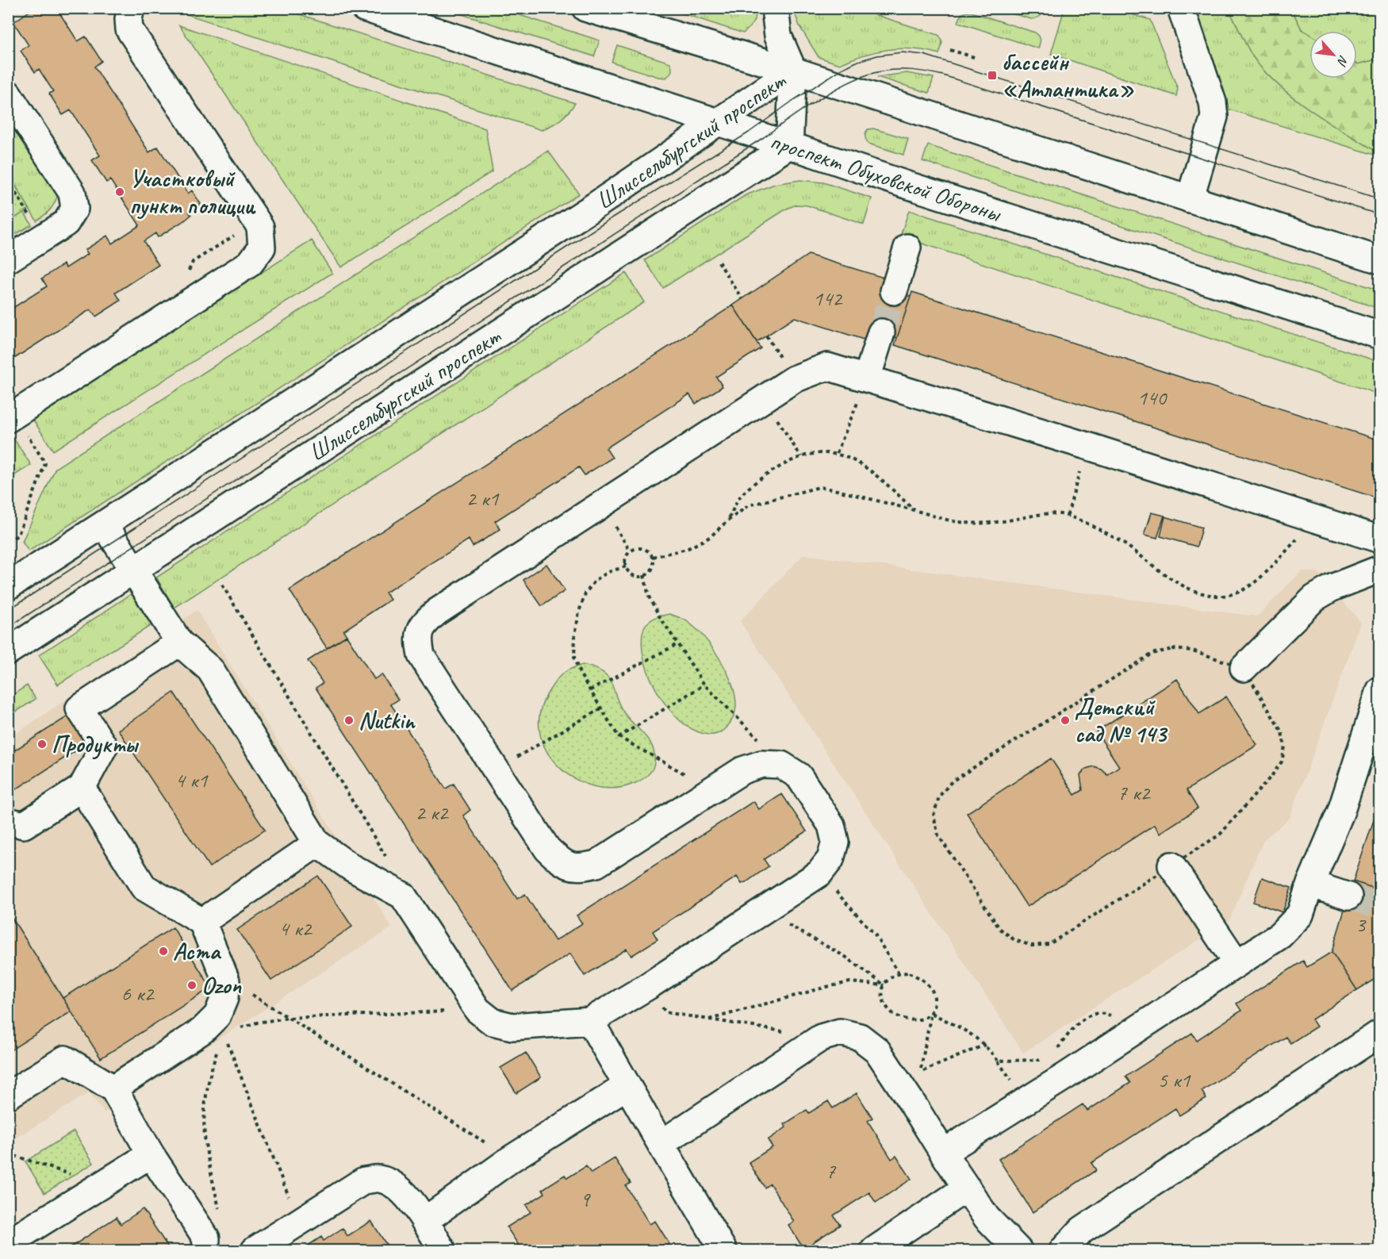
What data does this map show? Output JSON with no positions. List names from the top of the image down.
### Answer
{
  "streets": {
    "main road": ["Шлиссельбургский проспект", "проспект Обуховской Обороны"]
  },
  "crossings": [
    ["Шлиссельбургский проспект", "проспект Обуховской Обороны"]
  ],
  "places": {
    "transit": ["бассейн «Атлантика»"],
    "other": [
      "Участковый пункт полиции",
      "Nutkin",
      "Детский сад № 143",
      "Продукты",
      "Аста",
      "Ozon"
    ]
  },
  "house_numbers": [
    "142",
    "140",
    "2 к1",
    "4 к1",
    "7 к2",
    "2 к2",
    "3",
    "4 к2",
    "6 к2",
    "5 к1",
    "7",
    "9"
  ],
  "north": "bottom right"
}
